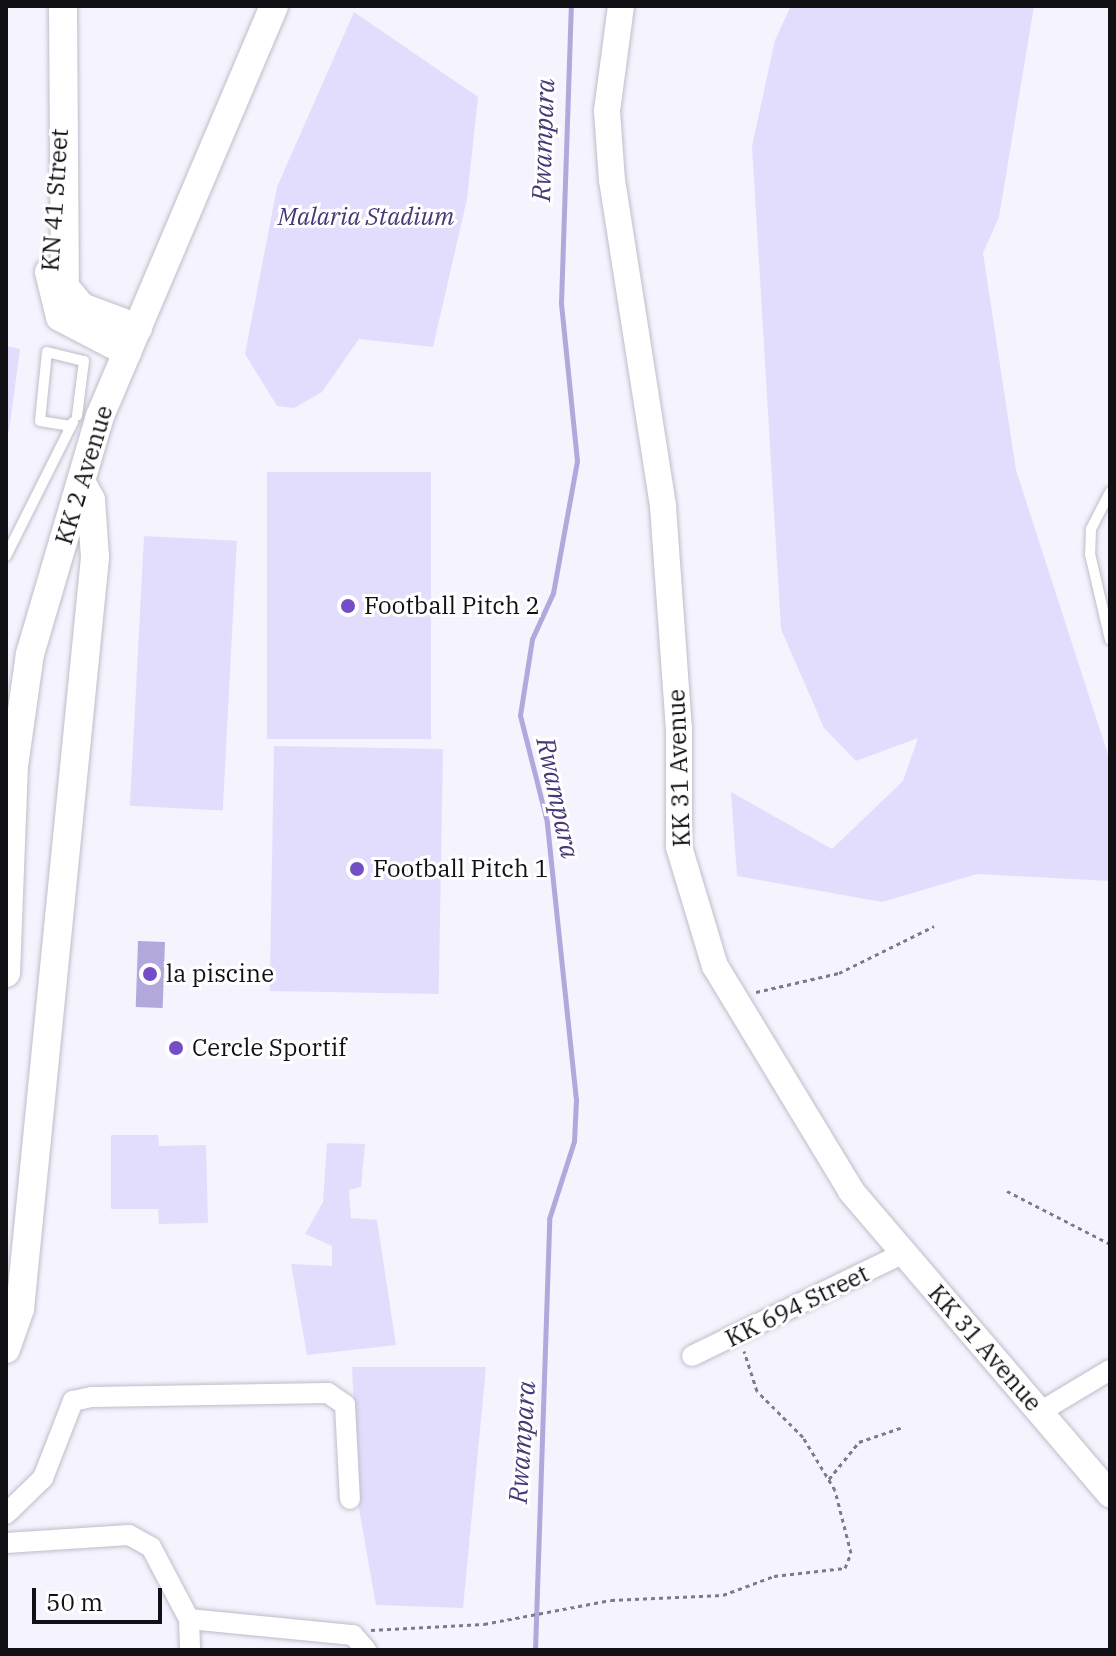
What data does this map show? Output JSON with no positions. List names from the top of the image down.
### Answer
{
  "streets": {
    "main road": ["KN 41 Street", "KK 2 Avenue"],
    "street": ["KK 31 Avenue", "KK 694 Street"]
  },
  "crossings": [
    ["KN 41 Street", "KK 2 Avenue"],
    ["KK 31 Avenue", "KK 694 Street"]
  ],
  "water": ["Rwampara"],
  "parks": ["Malaria Stadium"],
  "places": [
    "Football Pitch 2",
    "Football Pitch 1",
    "la piscine",
    "Cercle Sportif"
  ],
  "scale_bar": "50 m"
}
